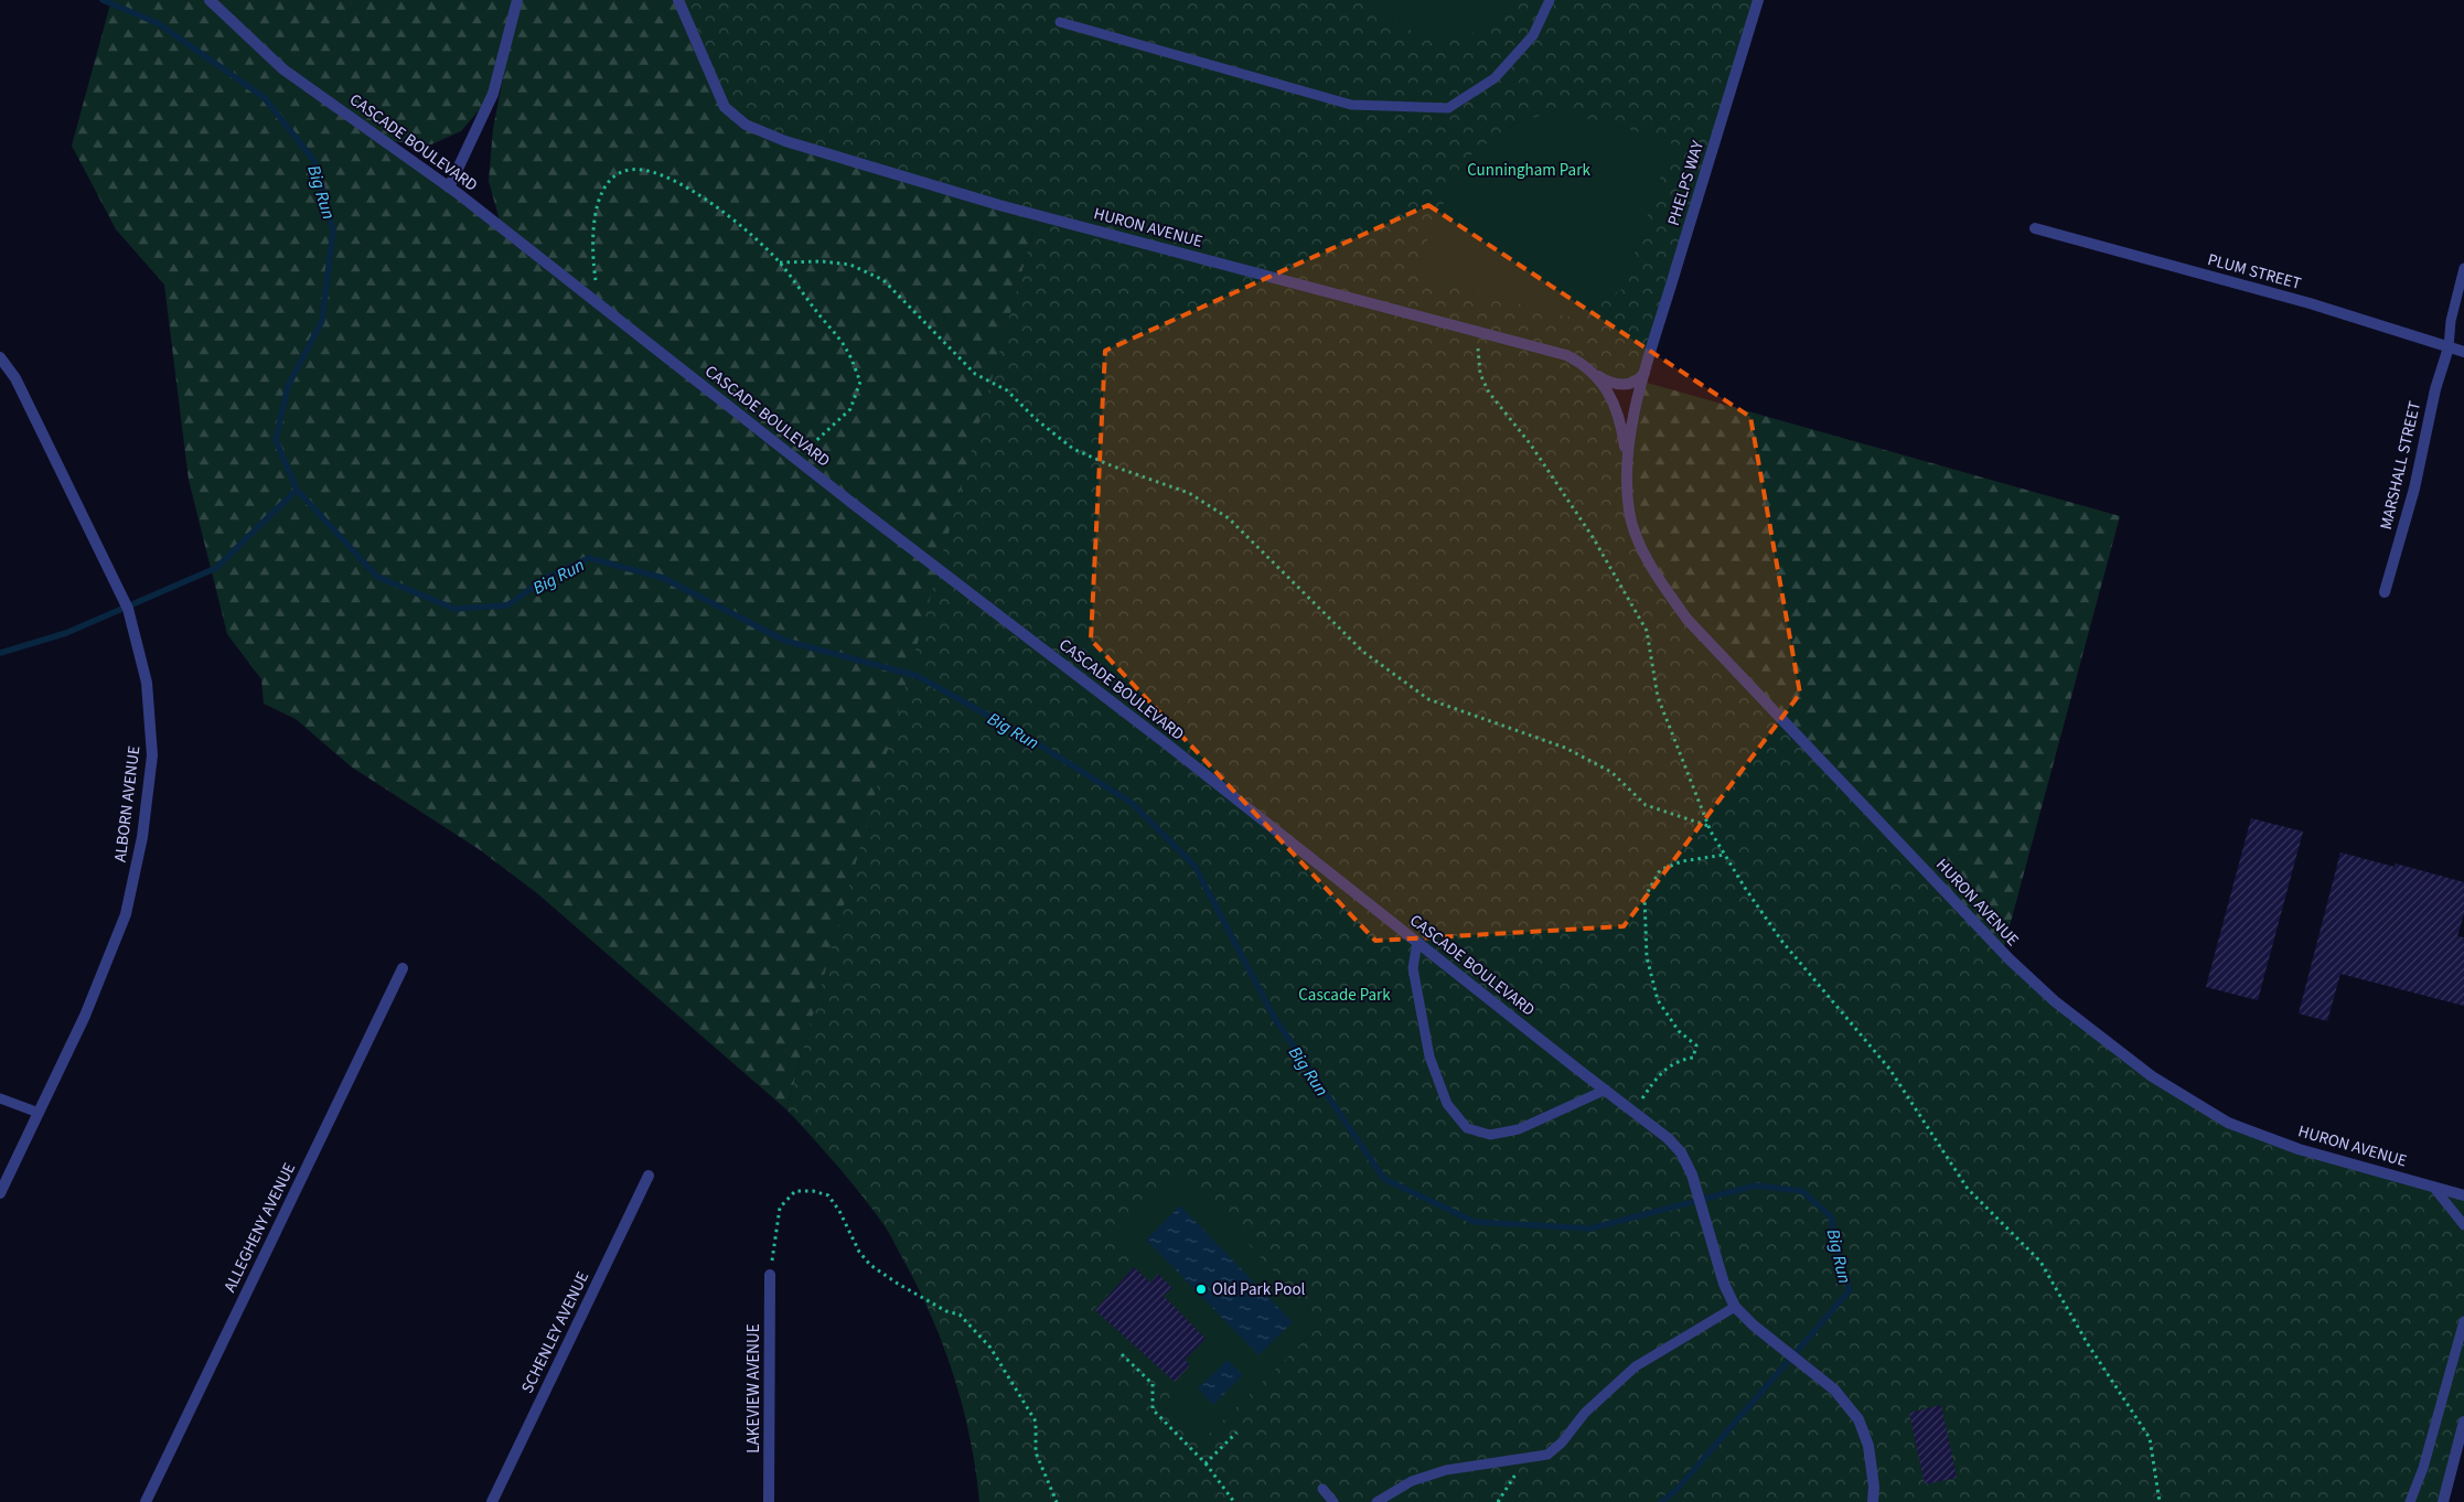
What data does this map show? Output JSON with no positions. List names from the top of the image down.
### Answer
{
  "streets": {
    "street": [
      "CASCADE BOULEVARD",
      "PHELPS WAY",
      "HURON AVENUE",
      "PLUM STREET",
      "MARSHALL STREET",
      "ALBORN AVENUE",
      "ALLEGHENY AVENUE",
      "SCHENLEY AVENUE",
      "LAKEVIEW AVENUE"
    ]
  },
  "crossings": [
    ["PHELPS WAY", "HURON AVENUE"],
    ["PLUM STREET", "MARSHALL STREET"]
  ],
  "water": ["Big Run"],
  "parks": ["Cunningham Park", "Cascade Park"],
  "places": ["Old Park Pool"]
}
